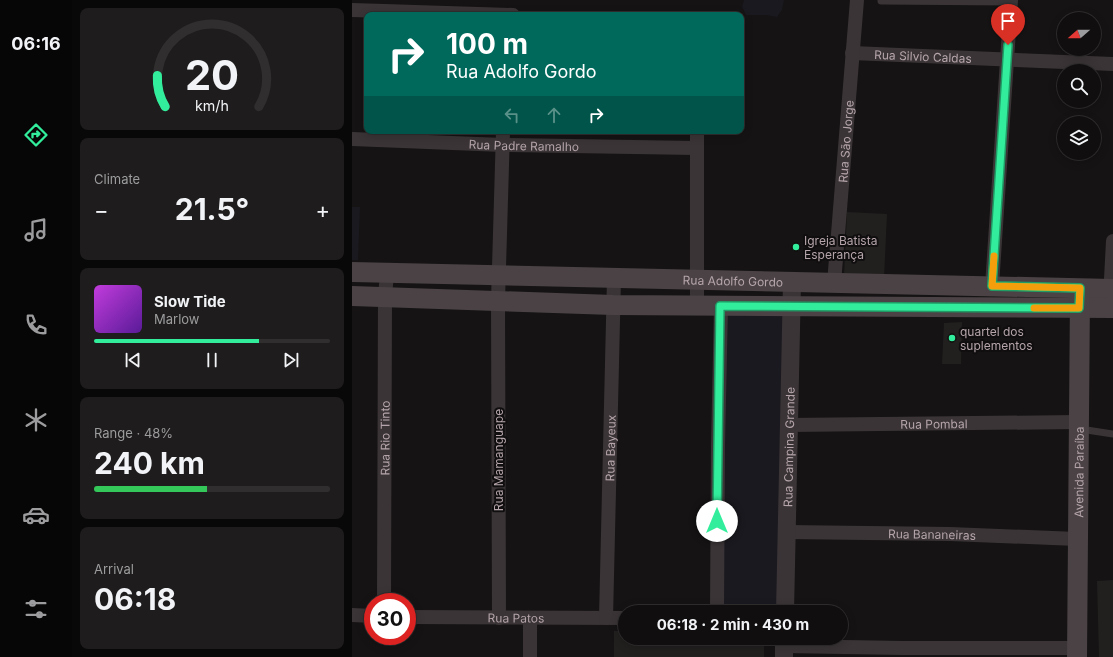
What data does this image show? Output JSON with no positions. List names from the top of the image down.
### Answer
{
  "streets": {
    "main road": ["Rua Adolfo Gordo", "Avenida Paraíba"],
    "street": [
      "Rua Silvio Caldas",
      "Rua São Jorge",
      "Rua Padre Ramalho",
      "Rua Pombal",
      "Rua Rio Tinto",
      "Rua Campina Grande",
      "Rua Bayeux",
      "Rua Mamanguape",
      "Rua Bananeiras",
      "Rua Patos"
    ]
  },
  "crossings": [
    ["Rua Silvio Caldas", "Rua São Jorge"],
    ["Rua São Jorge", "Rua Adolfo Gordo"],
    ["Rua Padre Ramalho", "Rua Mamanguape"],
    ["Rua Adolfo Gordo", "Rua Rio Tinto"],
    ["Rua Adolfo Gordo", "Rua Campina Grande"],
    ["Rua Adolfo Gordo", "Rua Bayeux"],
    ["Rua Adolfo Gordo", "Rua Mamanguape"],
    ["Rua Adolfo Gordo", "Avenida Paraíba"],
    ["Rua Pombal", "Rua Campina Grande"],
    ["Rua Pombal", "Avenida Paraíba"],
    ["Rua Campina Grande", "Rua Bananeiras"],
    ["Rua Bayeux", "Rua Patos"],
    ["Rua Mamanguape", "Rua Patos"],
    ["Avenida Paraíba", "Rua Bananeiras"]
  ],
  "places": ["Igreja Batista Esperança", "quartel dos suplementos"],
  "north": "left",
  "page": {
    "tabs": "06:16",
    "turn": ["100 m", "Rua Adolfo Gordo"],
    "tile": [
      "Climate",
      ["Range · 48%", "240 km"],
      ["Arrival", "06:18"]
    ],
    "heat": ["−", "21.5°", "+"],
    "song": ["Slow Tide", "Marlow"],
    "limit": "30",
    "trip": "06:18 · 2 min · 430 m",
    "gauge": ["20", "km/h"]
  }
}
